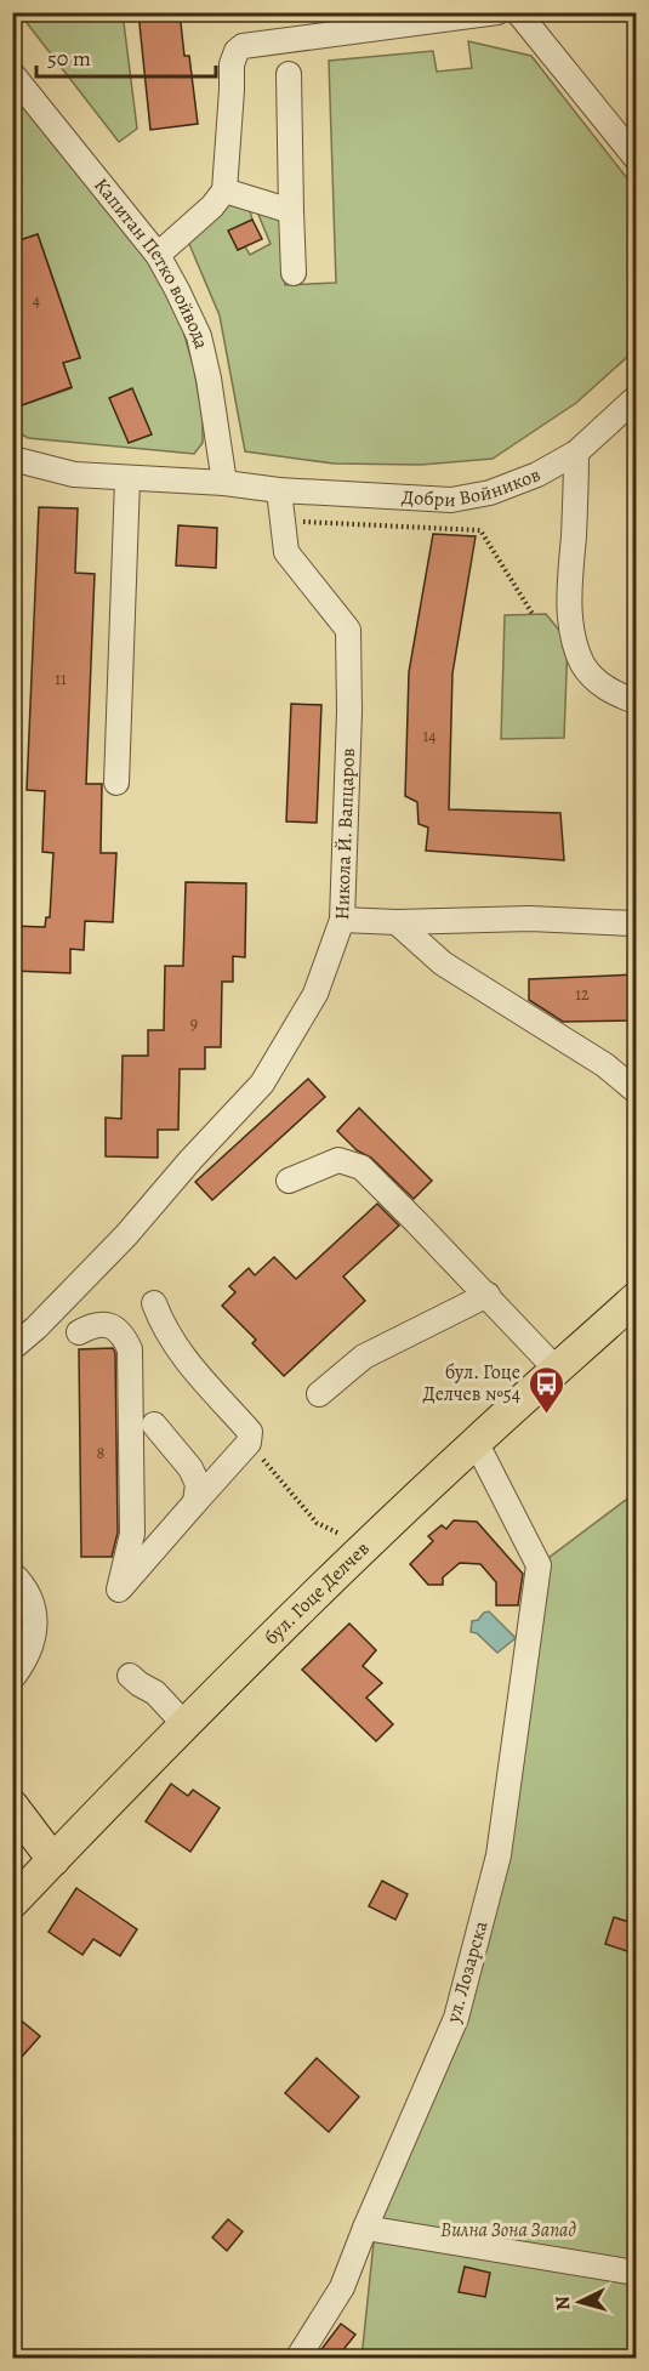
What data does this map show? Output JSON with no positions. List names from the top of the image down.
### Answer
{
  "streets": {
    "main road": ["бул. Гоце Делчев"],
    "street": [
      "Капитан Петко войвода",
      "Добри Войников",
      "Никола Й. Вапцаров",
      "ул. Лозарска"
    ]
  },
  "crossings": [
    ["Добри Войников", "Никола Й. Вапцаров"],
    ["бул. Гоце Делчев", "ул. Лозарска"]
  ],
  "parks": ["Вилна Зона Запад"],
  "places": {
    "bus stop": ["бул. Гоце Делчев №54"]
  },
  "house_numbers": [
    "4",
    "11",
    "14",
    "12",
    "9",
    "8"
  ],
  "scale_bar": "50 m",
  "north": "left"
}
